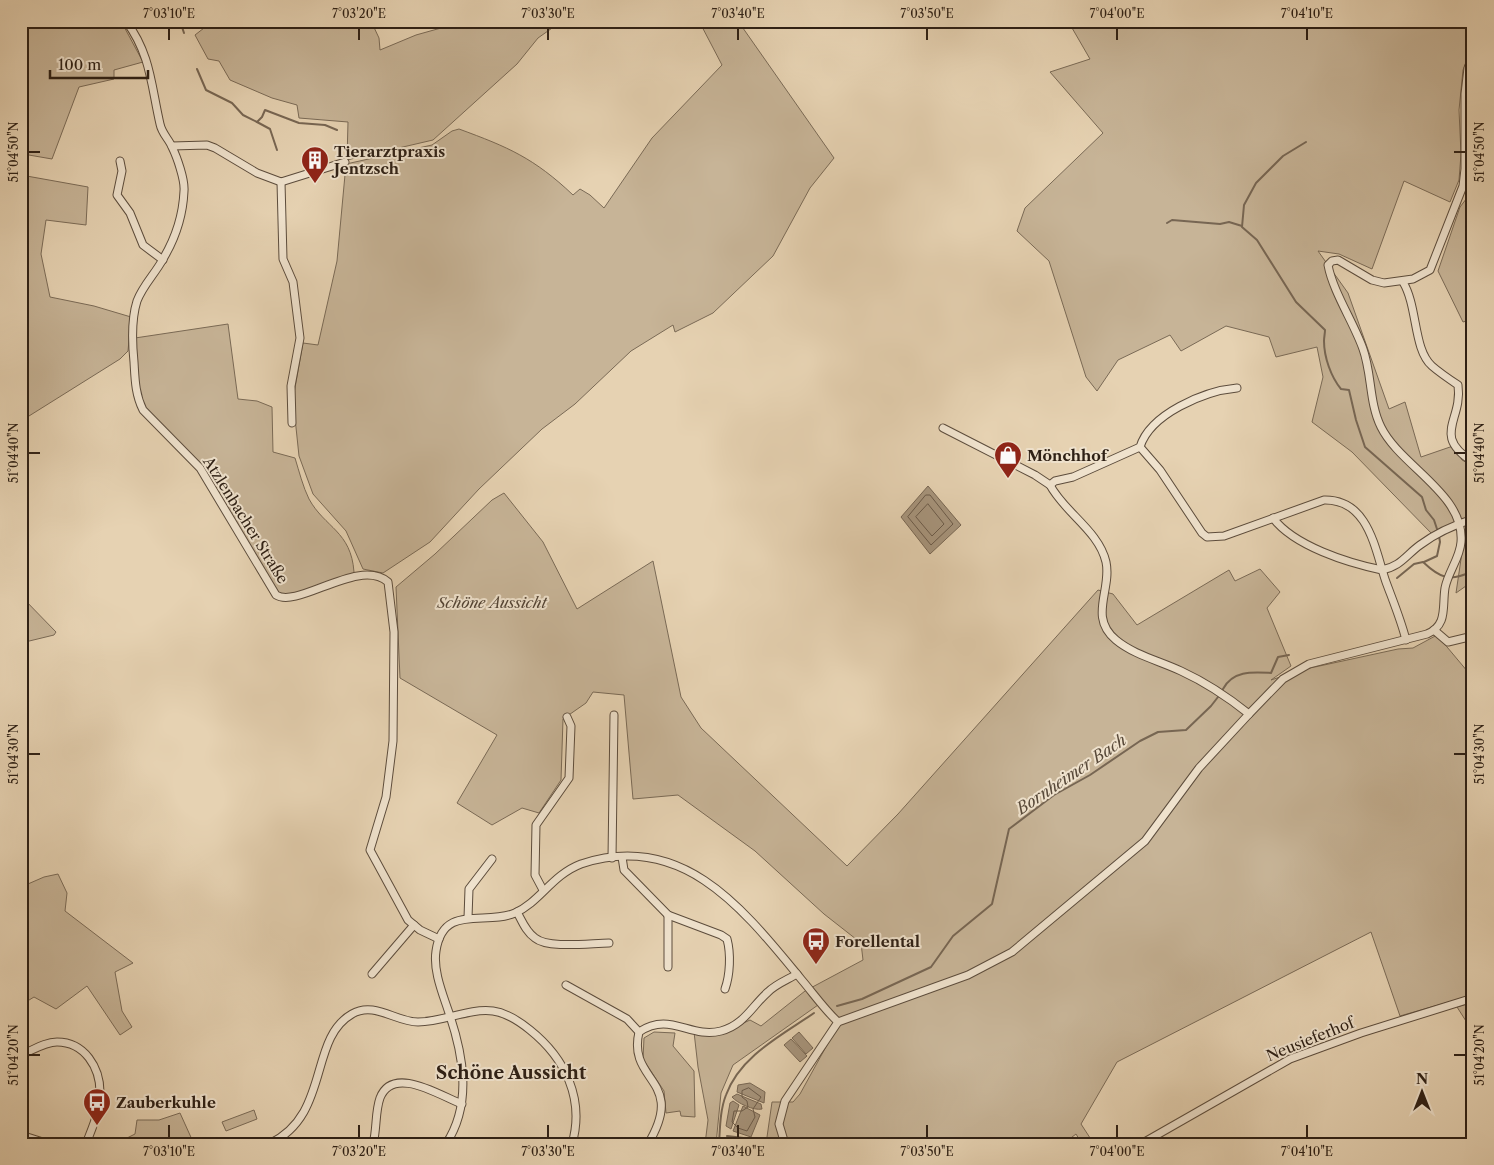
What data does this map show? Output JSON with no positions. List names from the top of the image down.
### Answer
{
  "streets": {
    "street": ["Atzlenbacher Straße", "Neusieferhof"]
  },
  "districts": ["Schöne Aussicht"],
  "water": ["Bornheimer Bach"],
  "parks": ["Schöne Aussicht"],
  "places": {
    "building": ["Tierarztpraxis Jentzsch"],
    "shop": ["Mönchhof"],
    "bus stop": ["Forellental", "Zauberkuhle"]
  },
  "scale_bar": "100 m",
  "north": "top",
  "coordinates": [
    "7°03'10\"E",
    "7°03'20\"E",
    "7°03'30\"E",
    "7°03'40\"E",
    "7°03'50\"E",
    "7°04'00\"E",
    "7°04'10\"E",
    "51°04'50\"N",
    "51°04'40\"N",
    "51°04'30\"N",
    "51°04'20\"N"
  ]
}
